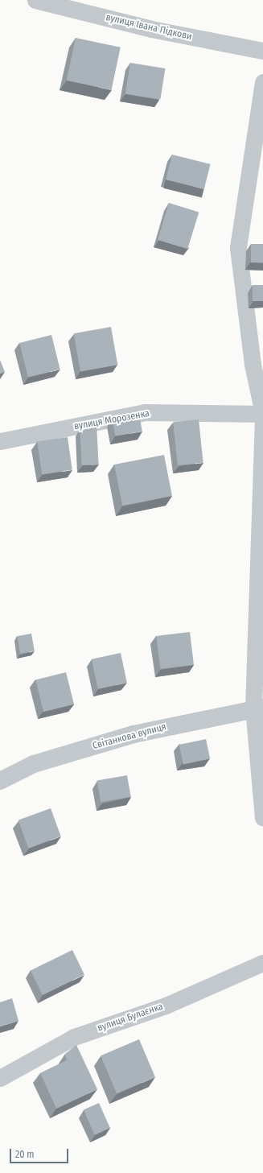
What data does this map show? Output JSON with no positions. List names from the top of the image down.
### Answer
{
  "streets": {
    "street": [
      "вулиця Івана Підкови",
      "вулиця Морозенка",
      "Світанкова вулиця",
      "вулиця Булаєнка"
    ]
  },
  "scale_bar": "20 m"
}
